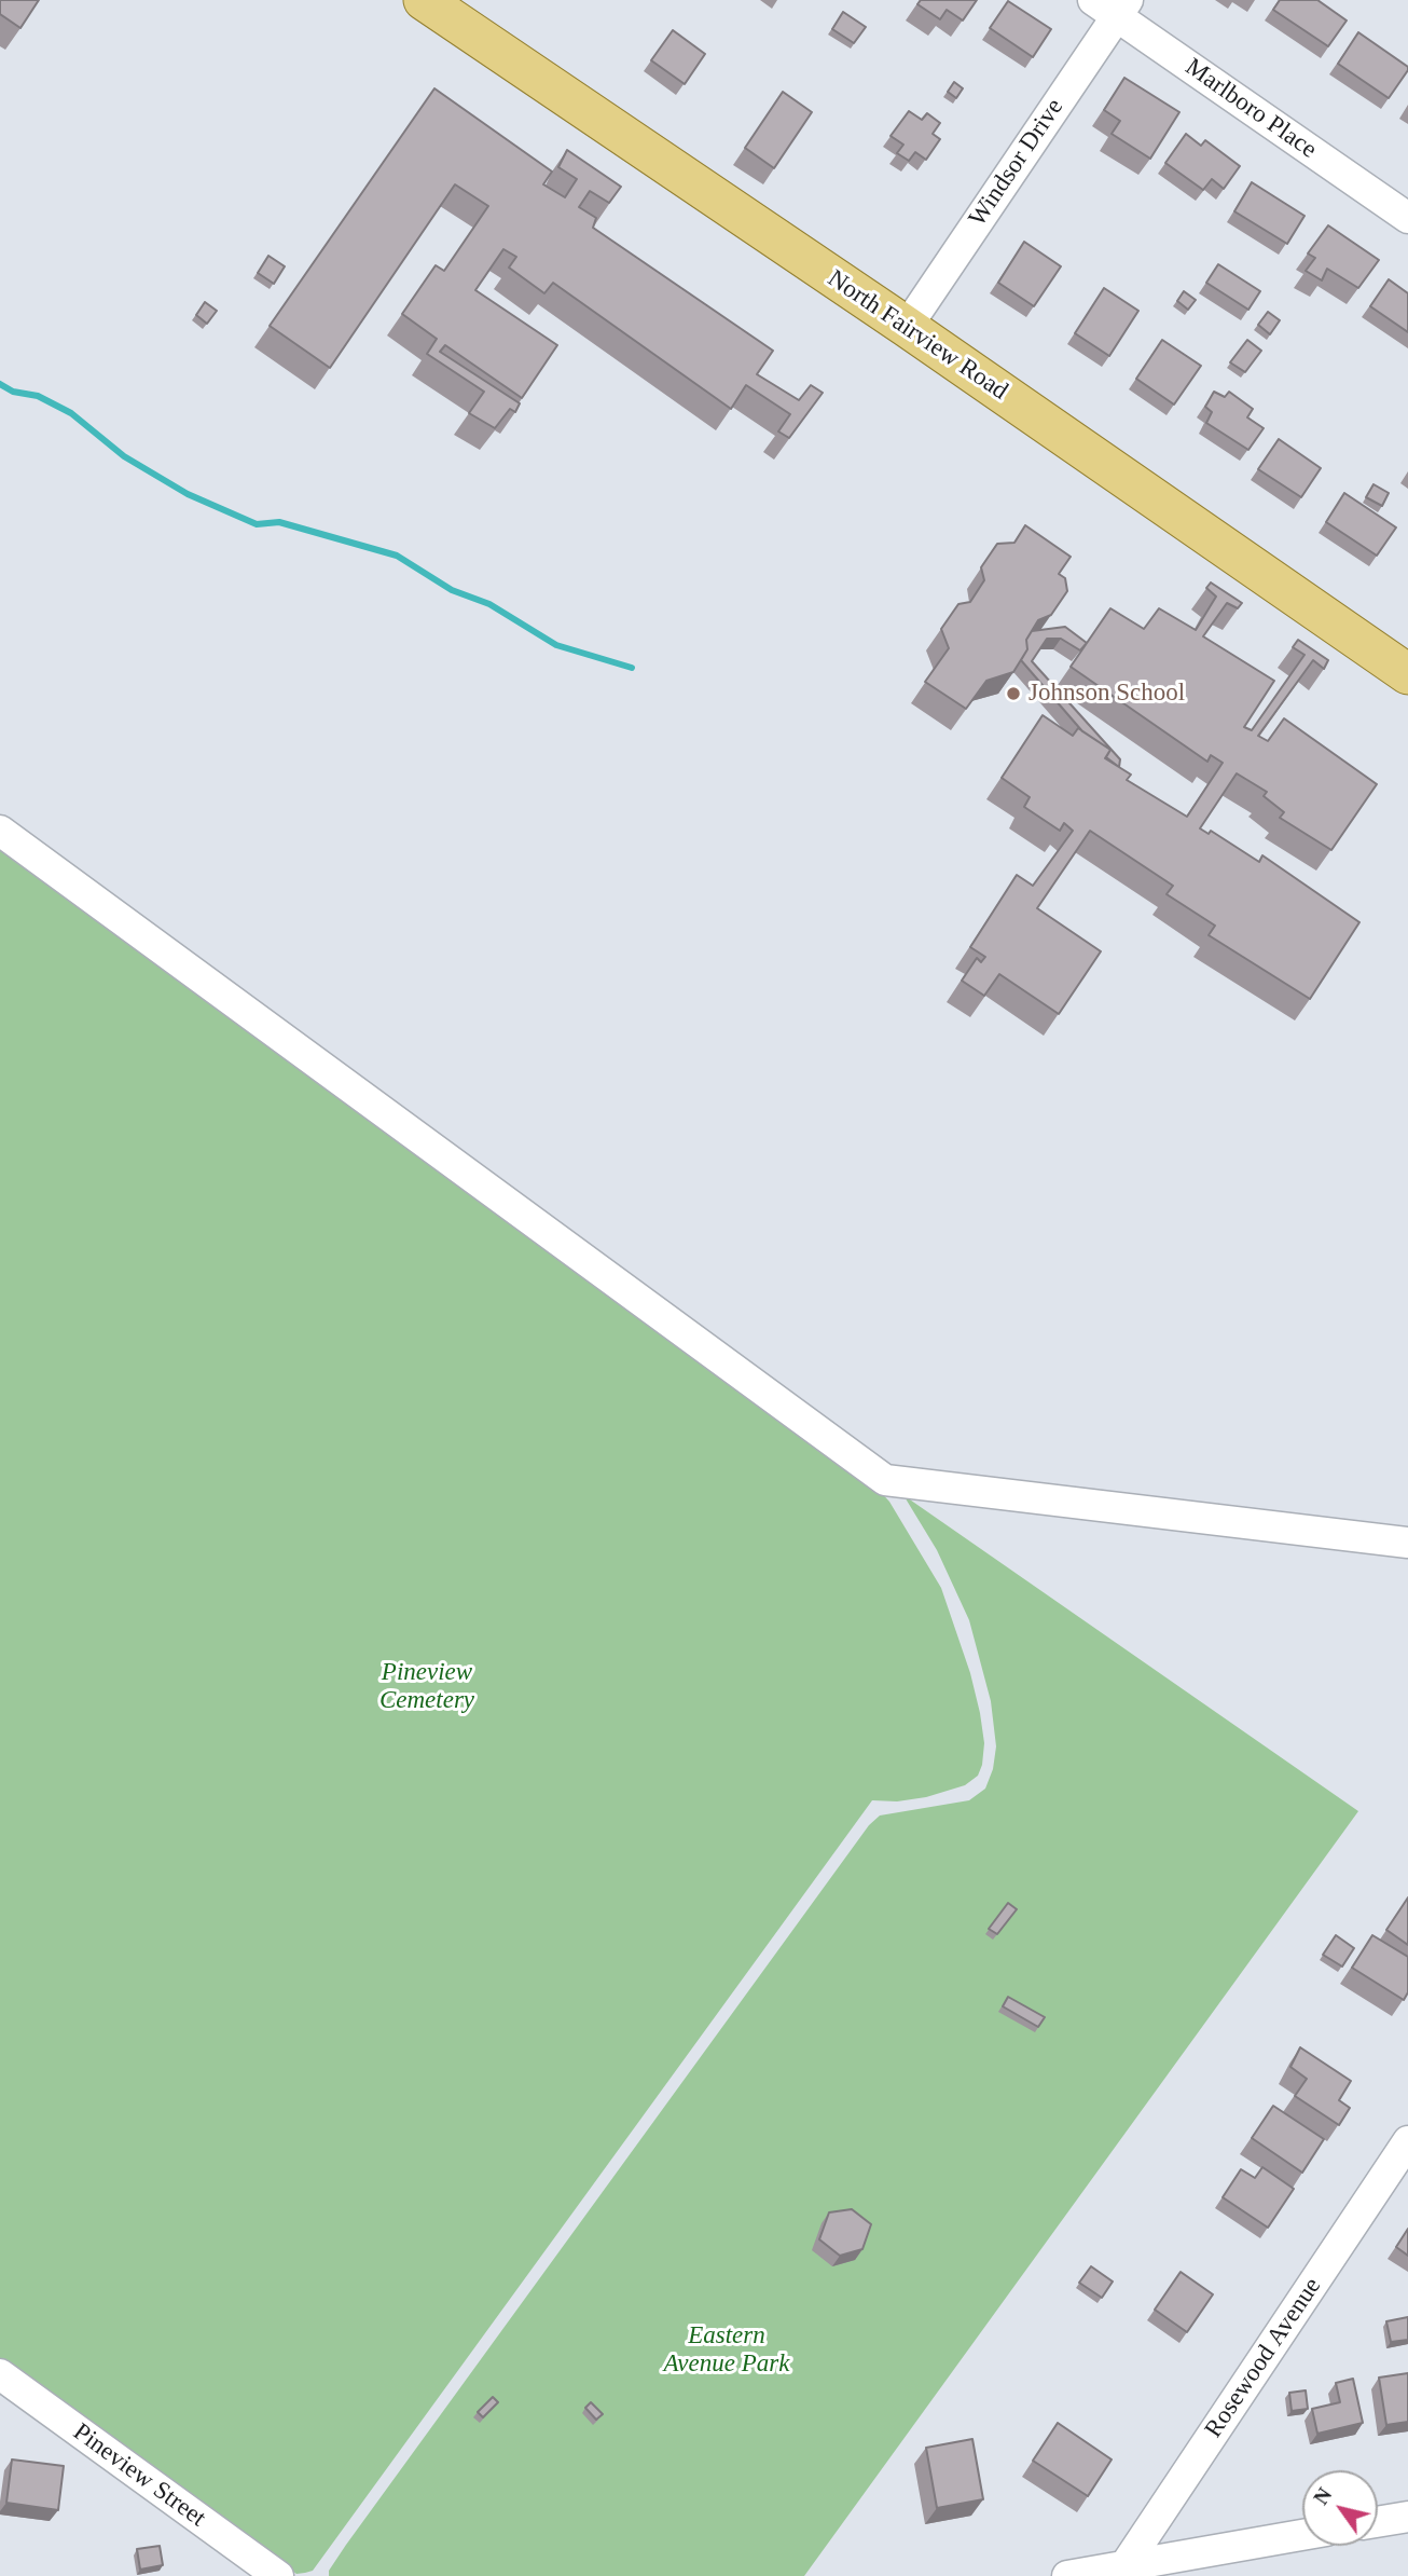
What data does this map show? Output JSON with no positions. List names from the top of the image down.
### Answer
{
  "streets": {
    "main road": ["North Fairview Road"],
    "street": [
      "Marlboro Place",
      "Windsor Drive",
      "Rosewood Avenue",
      "Pineview Street"
    ]
  },
  "crossings": [
    ["Marlboro Place", "Windsor Drive"],
    ["Windsor Drive", "North Fairview Road"]
  ],
  "parks": ["Pineview Cemetery", "Eastern Avenue Park"],
  "places": ["Johnson School"],
  "north": "top left"
}
